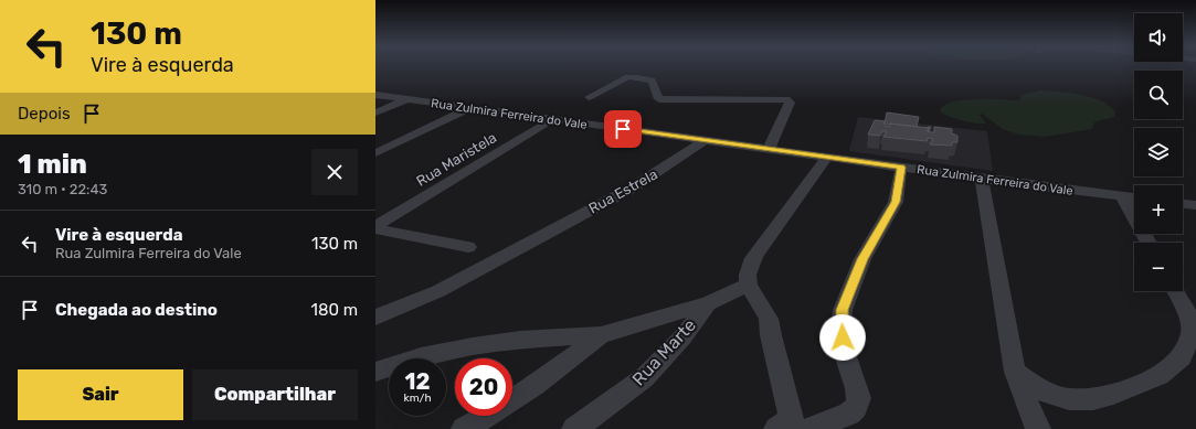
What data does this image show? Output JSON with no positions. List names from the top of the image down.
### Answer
{
  "streets": {
    "street": [
      "Rua Zulmira Ferreira do Vale",
      "Rua Maristela",
      "Rua Estrela",
      "Rua Marte"
    ]
  },
  "crossings": [
    ["Rua Zulmira Ferreira do Vale", "Rua Maristela"],
    ["Rua Zulmira Ferreira do Vale", "Rua Estrela"]
  ],
  "page": {
    "turn": ["130 m", "Vire à esquerda"],
    "map_buttons": ["+", "−"],
    "then": "Depois",
    "heading": ["1 min", "310 m · 22:43"],
    "list": [
      {
        "name": "Vire à esquerda",
        "note": "Rua Zulmira Ferreira do Vale",
        "value": "130 m"
      },
      {
        "name": "Chegada ao destino",
        "value": "180 m"
      }
    ],
    "speed": "12 km/h",
    "limit": "20",
    "buttons": ["Sair", "Compartilhar"]
  }
}
